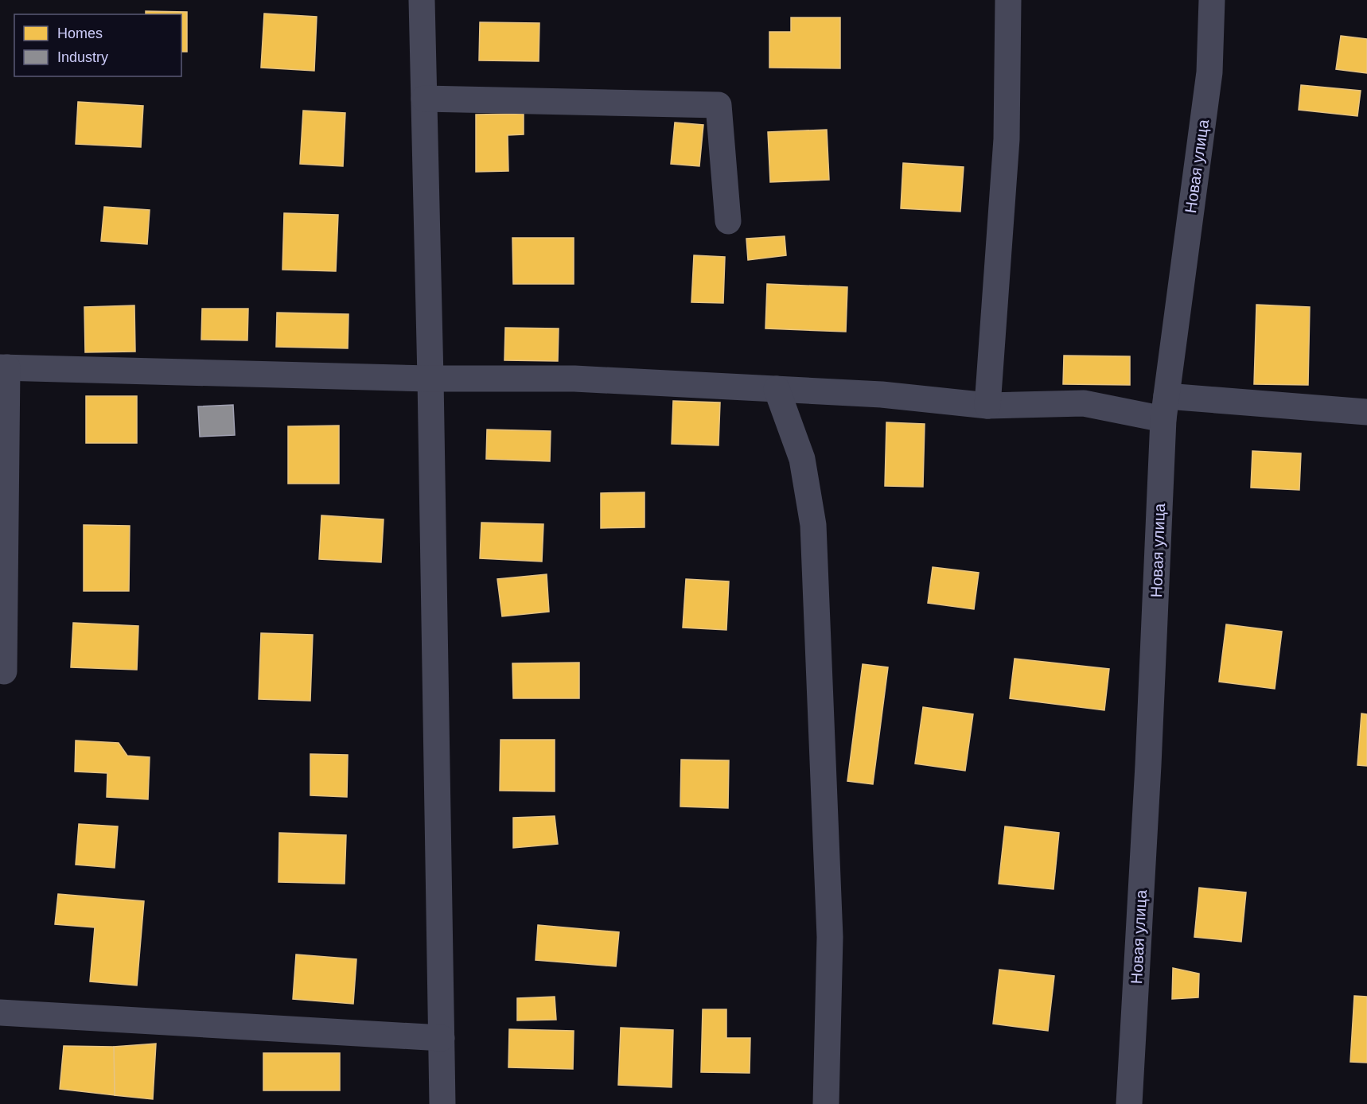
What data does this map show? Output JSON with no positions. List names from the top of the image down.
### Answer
{
  "streets": {
    "street": ["Новая улица"]
  },
  "legend": ["Homes", "Industry"]
}
